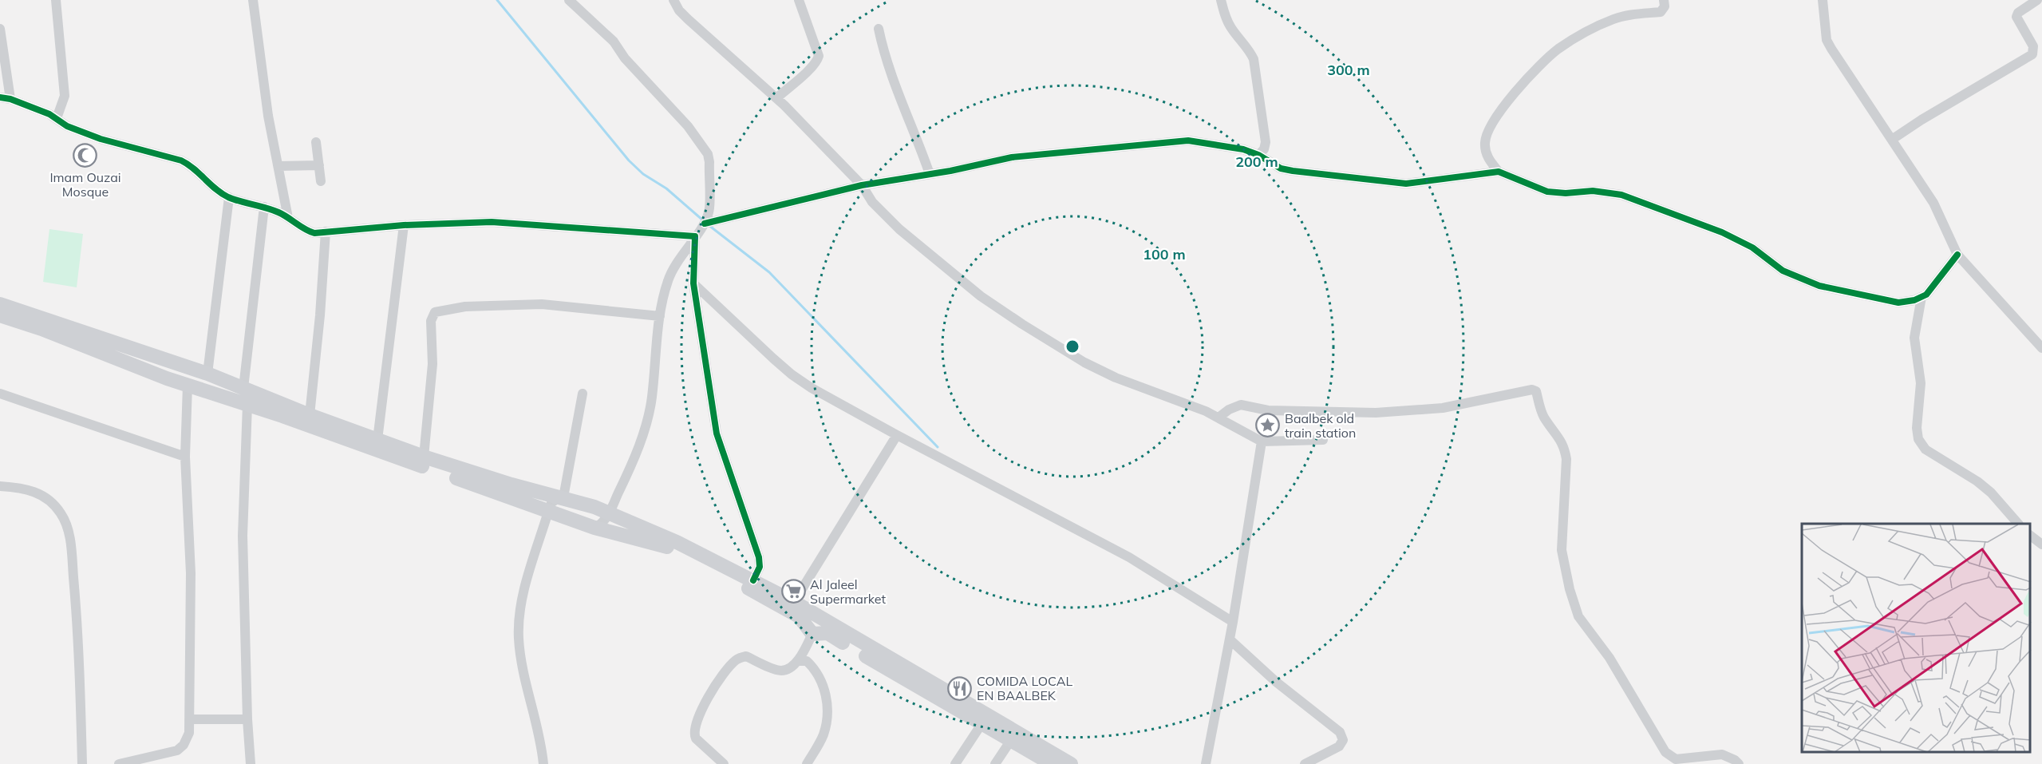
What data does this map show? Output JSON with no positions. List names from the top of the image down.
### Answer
{
  "places": {
    "mosque": ["Imam Ouzai Mosque"],
    "place": ["Baalbek old train station"],
    "supermarket": ["Al Jaleel Supermarket"],
    "restaurant": ["COMIDA LOCAL EN BAALBEK"]
  },
  "rings": ["300 m", "200 m", "100 m"]
}
